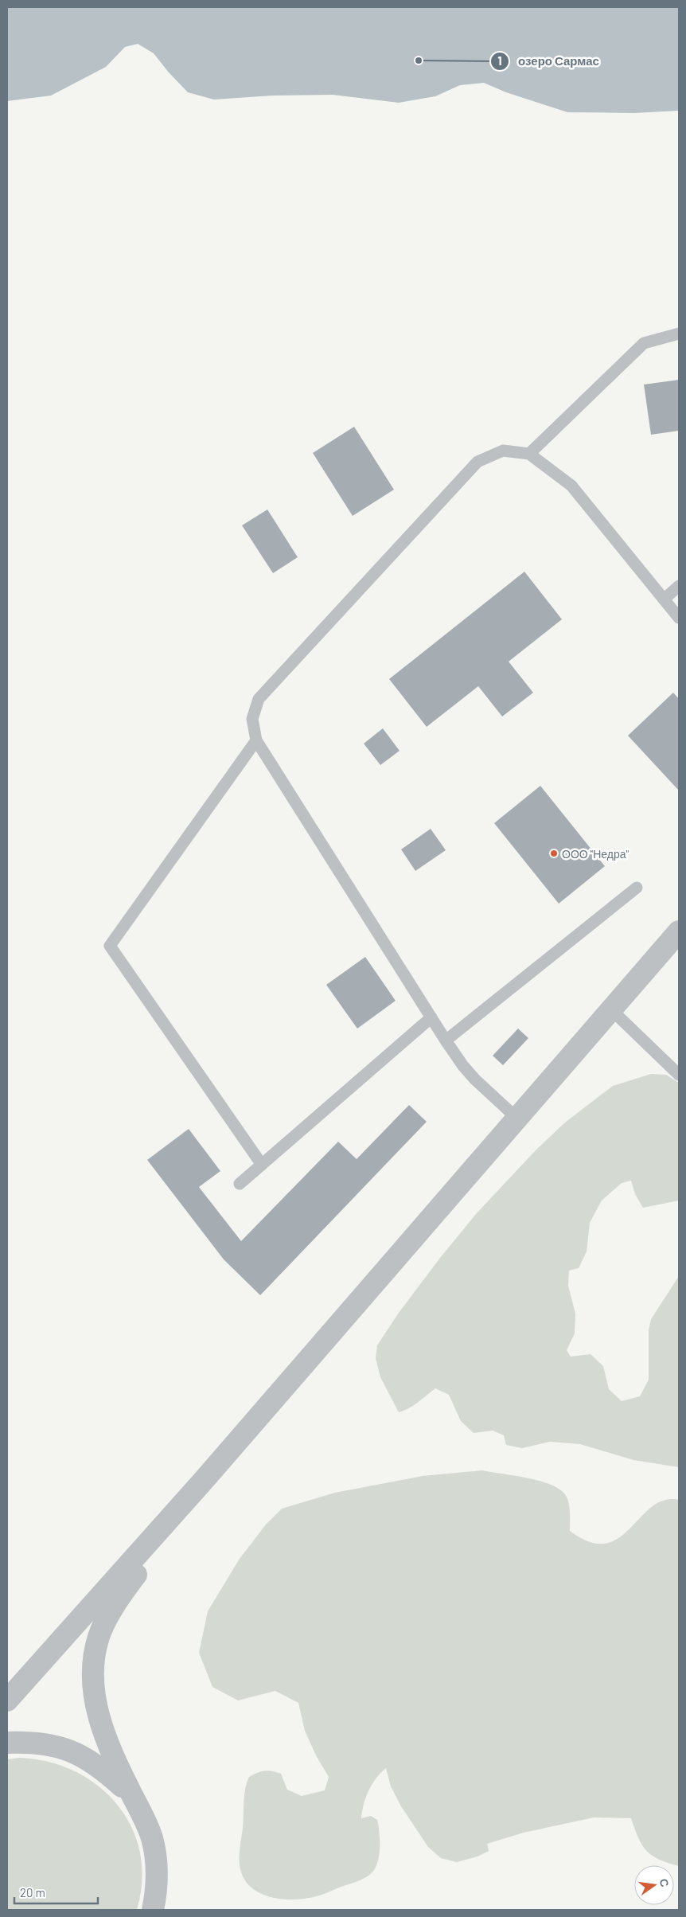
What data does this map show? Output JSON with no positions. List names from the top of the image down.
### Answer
{
  "places": ["озеро Сармас", "ООО \"Недра\""],
  "scale_bar": "20 m",
  "north": "right"
}
